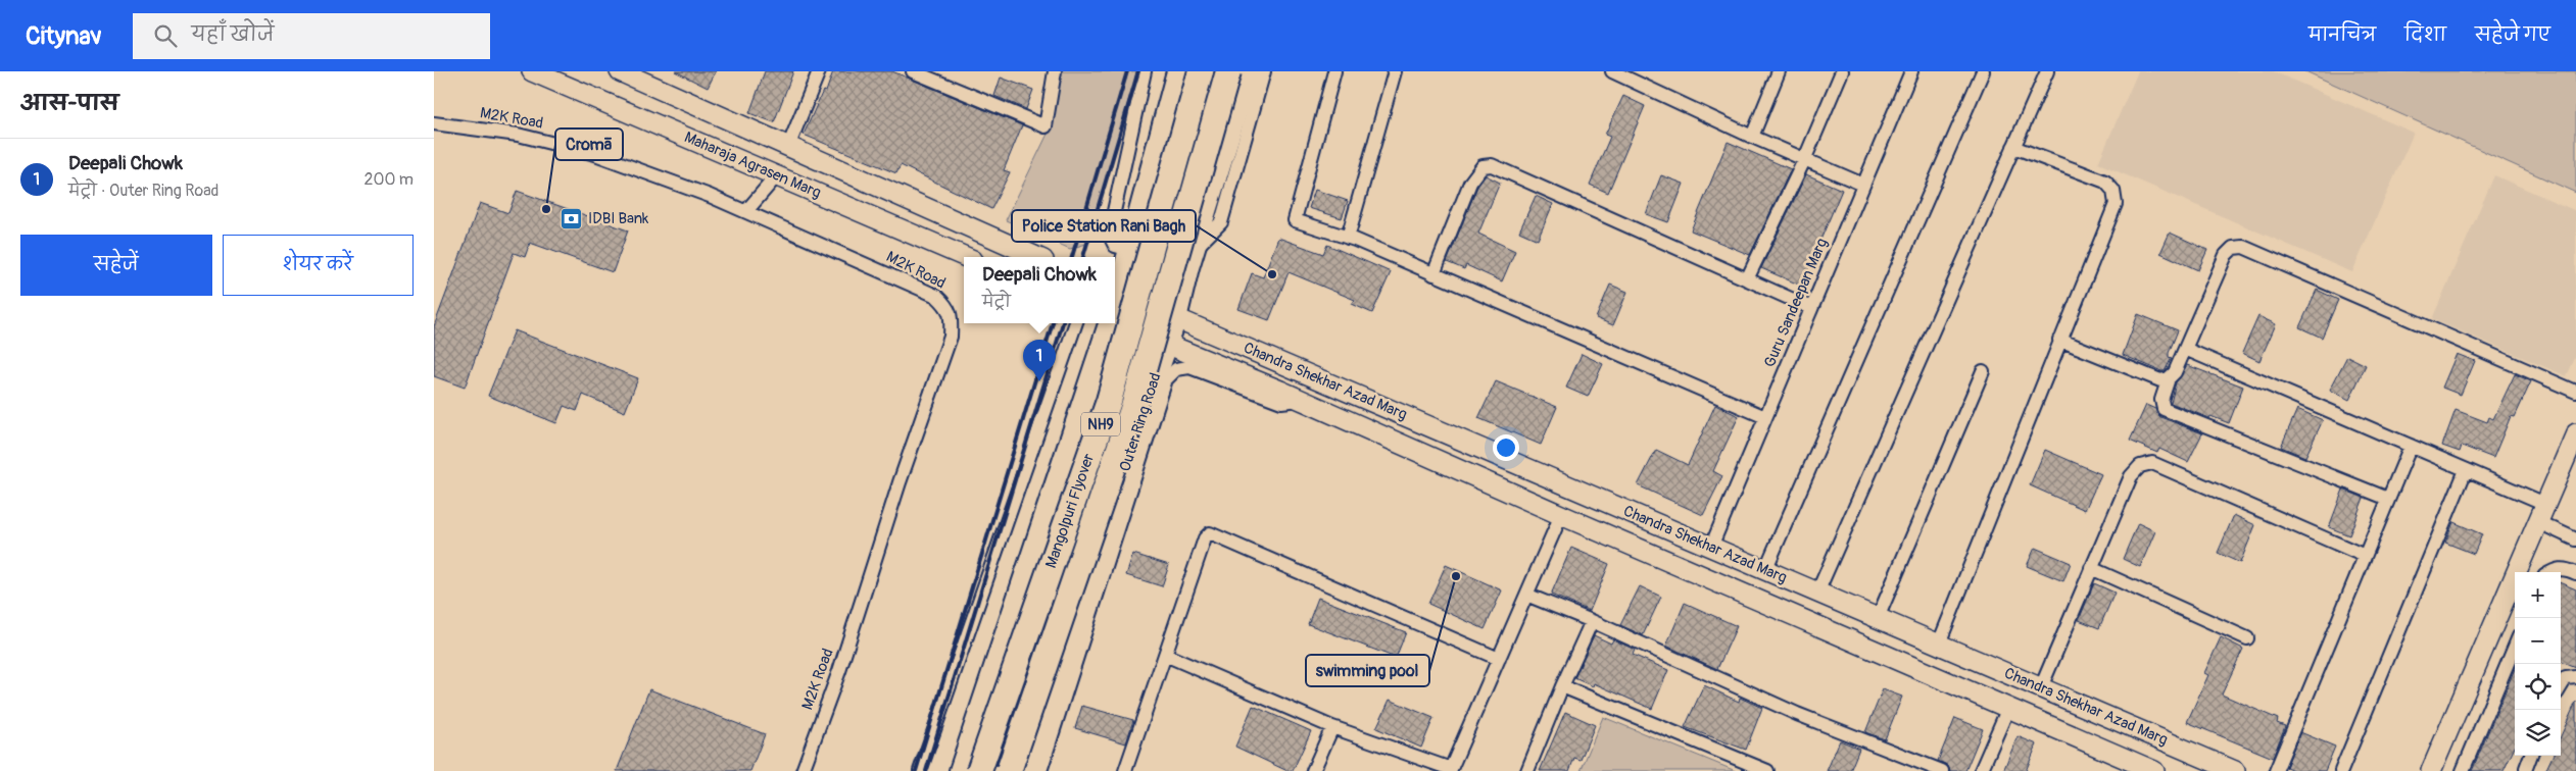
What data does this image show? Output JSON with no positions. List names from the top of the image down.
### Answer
{
  "streets": {
    "highway": ["NH9", "Mangolpuri Flyover"],
    "main road": ["Outer Ring Road"],
    "street": [
      "M2K Road",
      "Maharaja Agrasen Marg",
      "Guru Sandeepan Marg",
      "Chandra Shekhar Azad Marg"
    ]
  },
  "crossings": [
    ["Guru Sandeepan Marg", "Chandra Shekhar Azad Marg"],
    ["Chandra Shekhar Azad Marg", "Outer Ring Road"]
  ],
  "places": {
    "other": ["Cromā", "Police Station Rani Bagh", "swimming pool"],
    "bank": ["IDBI Bank"]
  },
  "page": {
    "header": "Citynav",
    "search": "यहाँ खोजें",
    "nav": ["मानचित्र", "दिशा", "सहेजे गए"],
    "heading": "आस-पास",
    "list": [
      {
        "mark": "1",
        "name": "Deepali Chowk",
        "note": "मेट्रो · Outer Ring Road",
        "value": "200 m"
      }
    ],
    "buttons": ["सहेजें", "शेयर करें"],
    "popup": ["Deepali Chowk", "मेट्रो"],
    "pins": "1",
    "map_buttons": ["+", "−"]
  }
}
